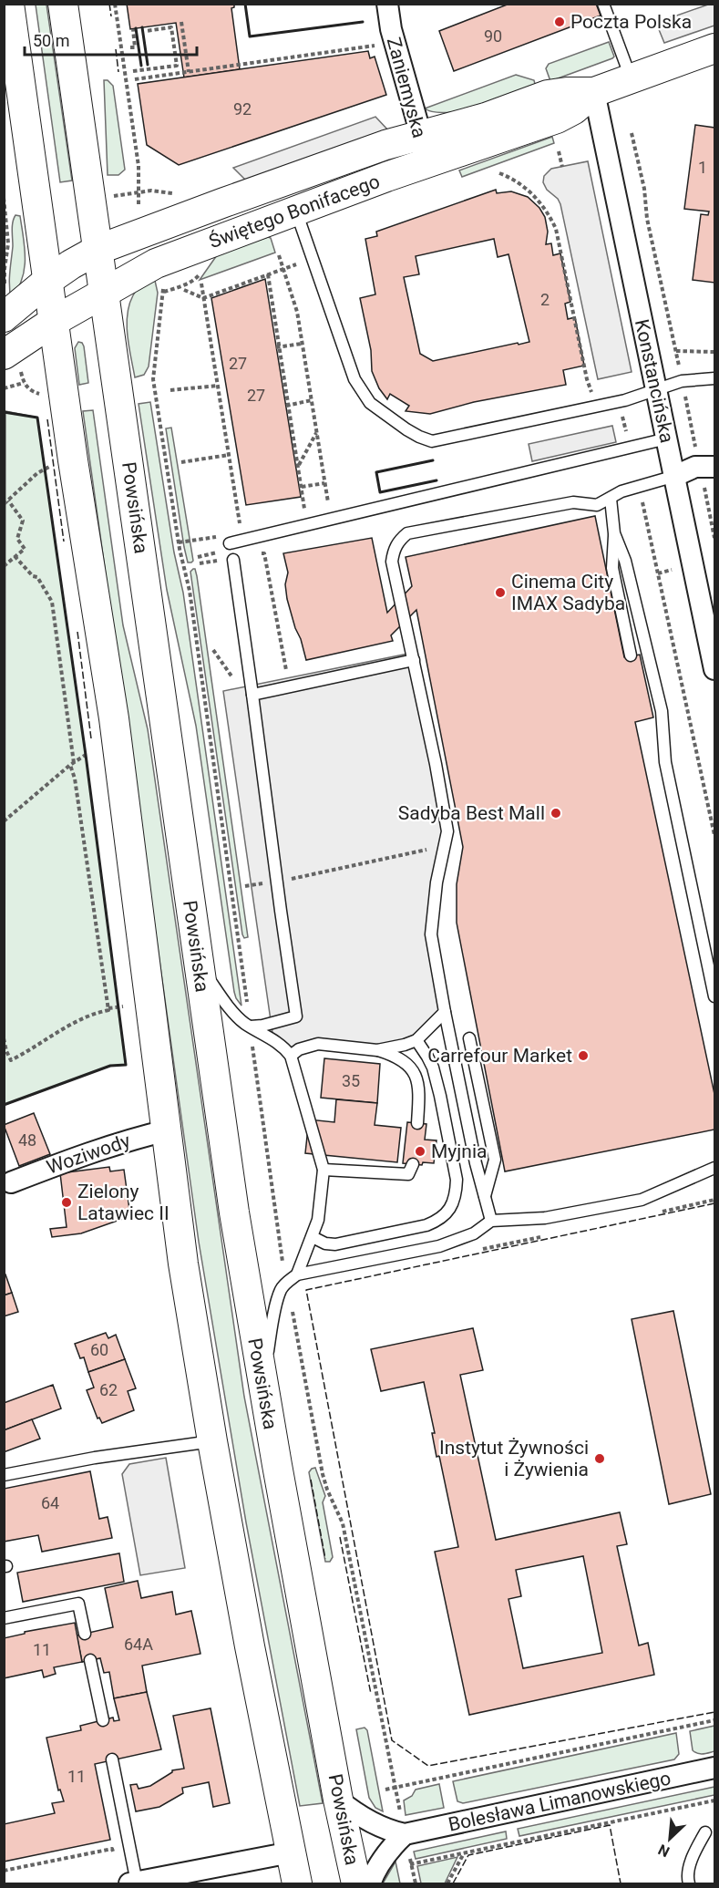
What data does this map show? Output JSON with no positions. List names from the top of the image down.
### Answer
{
  "streets": {
    "main road": ["Świętego Bonifacego", "Powsińska"],
    "street": [
      "Zaniemyska",
      "Konstancińska",
      "Woziwody",
      "Bolesława Limanowskiego"
    ]
  },
  "crossings": [
    ["Zaniemyska", "Świętego Bonifacego"],
    ["Świętego Bonifacego", "Konstancińska"],
    ["Świętego Bonifacego", "Powsińska"],
    ["Powsińska", "Bolesława Limanowskiego"]
  ],
  "places": [
    "Poczta Polska",
    "Cinema City IMAX Sadyba",
    "Sadyba Best Mall",
    "Carrefour Market",
    "Myjnia",
    "Zielony Latawiec II",
    "Instytut Żywności i Żywienia"
  ],
  "house_numbers": [
    "90",
    "92",
    "1",
    "2",
    "27",
    "27",
    "35",
    "48",
    "60",
    "62",
    "64",
    "64A",
    "11",
    "11"
  ],
  "scale_bar": "50 m",
  "north": "bottom left"
}
